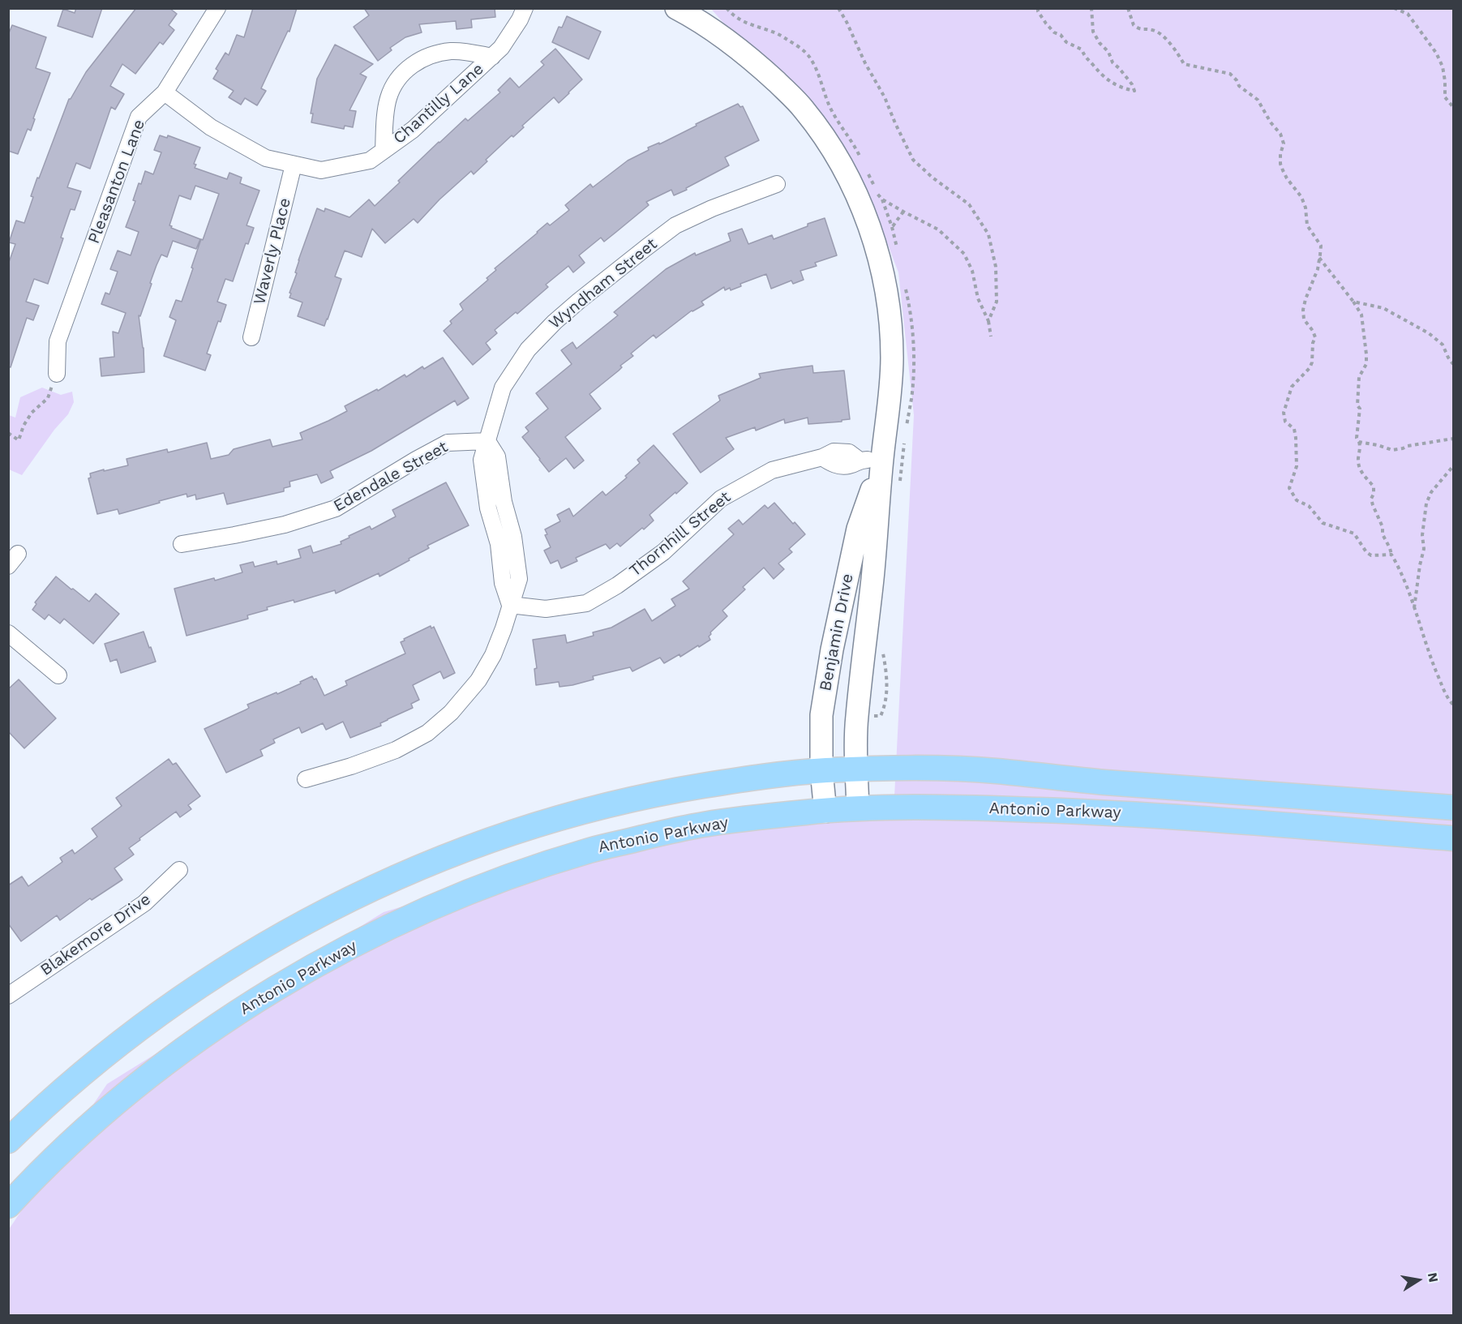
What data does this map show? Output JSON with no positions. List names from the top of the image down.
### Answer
{
  "streets": {
    "main road": ["Benjamin Drive", "Antonio Parkway"],
    "street": [
      "Chantilly Lane",
      "Pleasanton Lane",
      "Waverly Place",
      "Wyndham Street",
      "Edendale Street",
      "Thornhill Street",
      "Blakemore Drive"
    ]
  },
  "crossings": [
    ["Chantilly Lane", "Pleasanton Lane"],
    ["Chantilly Lane", "Waverly Place"],
    ["Wyndham Street", "Edendale Street"],
    ["Thornhill Street", "Benjamin Drive"],
    ["Benjamin Drive", "Antonio Parkway"]
  ],
  "north": "right"
}
